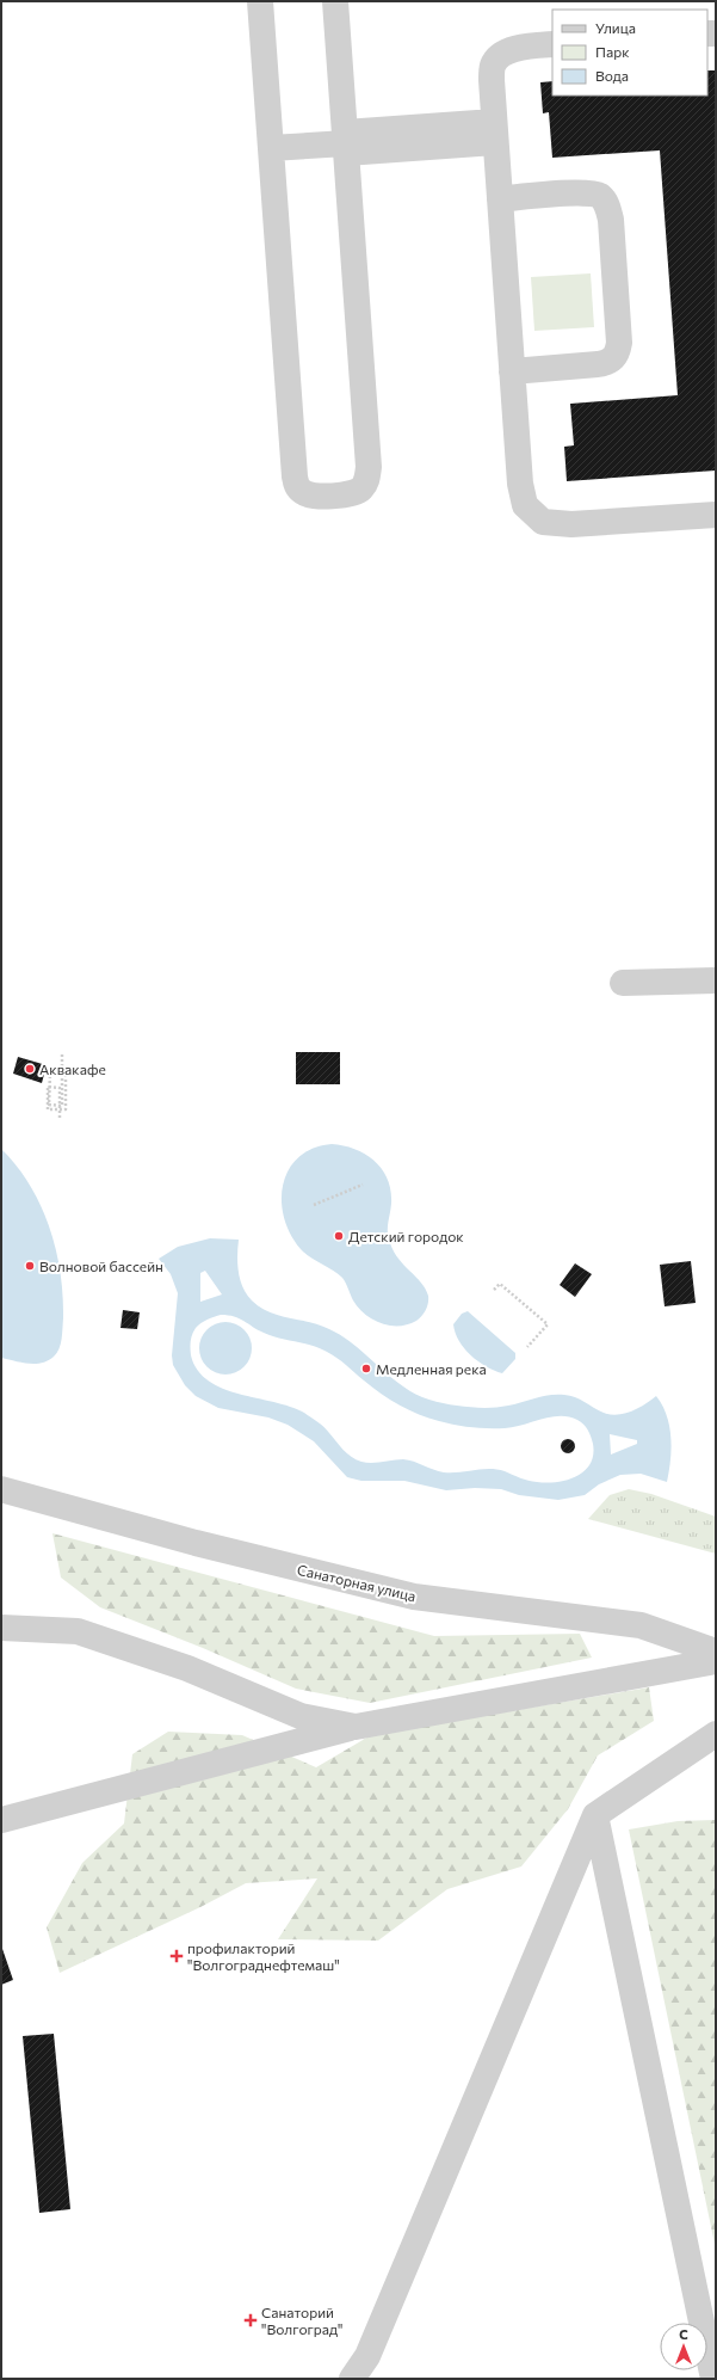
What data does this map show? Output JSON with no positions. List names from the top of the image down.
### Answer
{
  "streets": {
    "street": ["Санаторная улица"]
  },
  "places": {
    "other": [
      "Аквакафе",
      "Детский городок",
      "Волновой бассейн",
      "Медленная река"
    ],
    "health": ["профилакторий \"Волгограднефтемаш\"", "Санаторий \"Волгоград\""]
  },
  "legend": ["Улица", "Парк", "Вода"],
  "north": "top"
}
